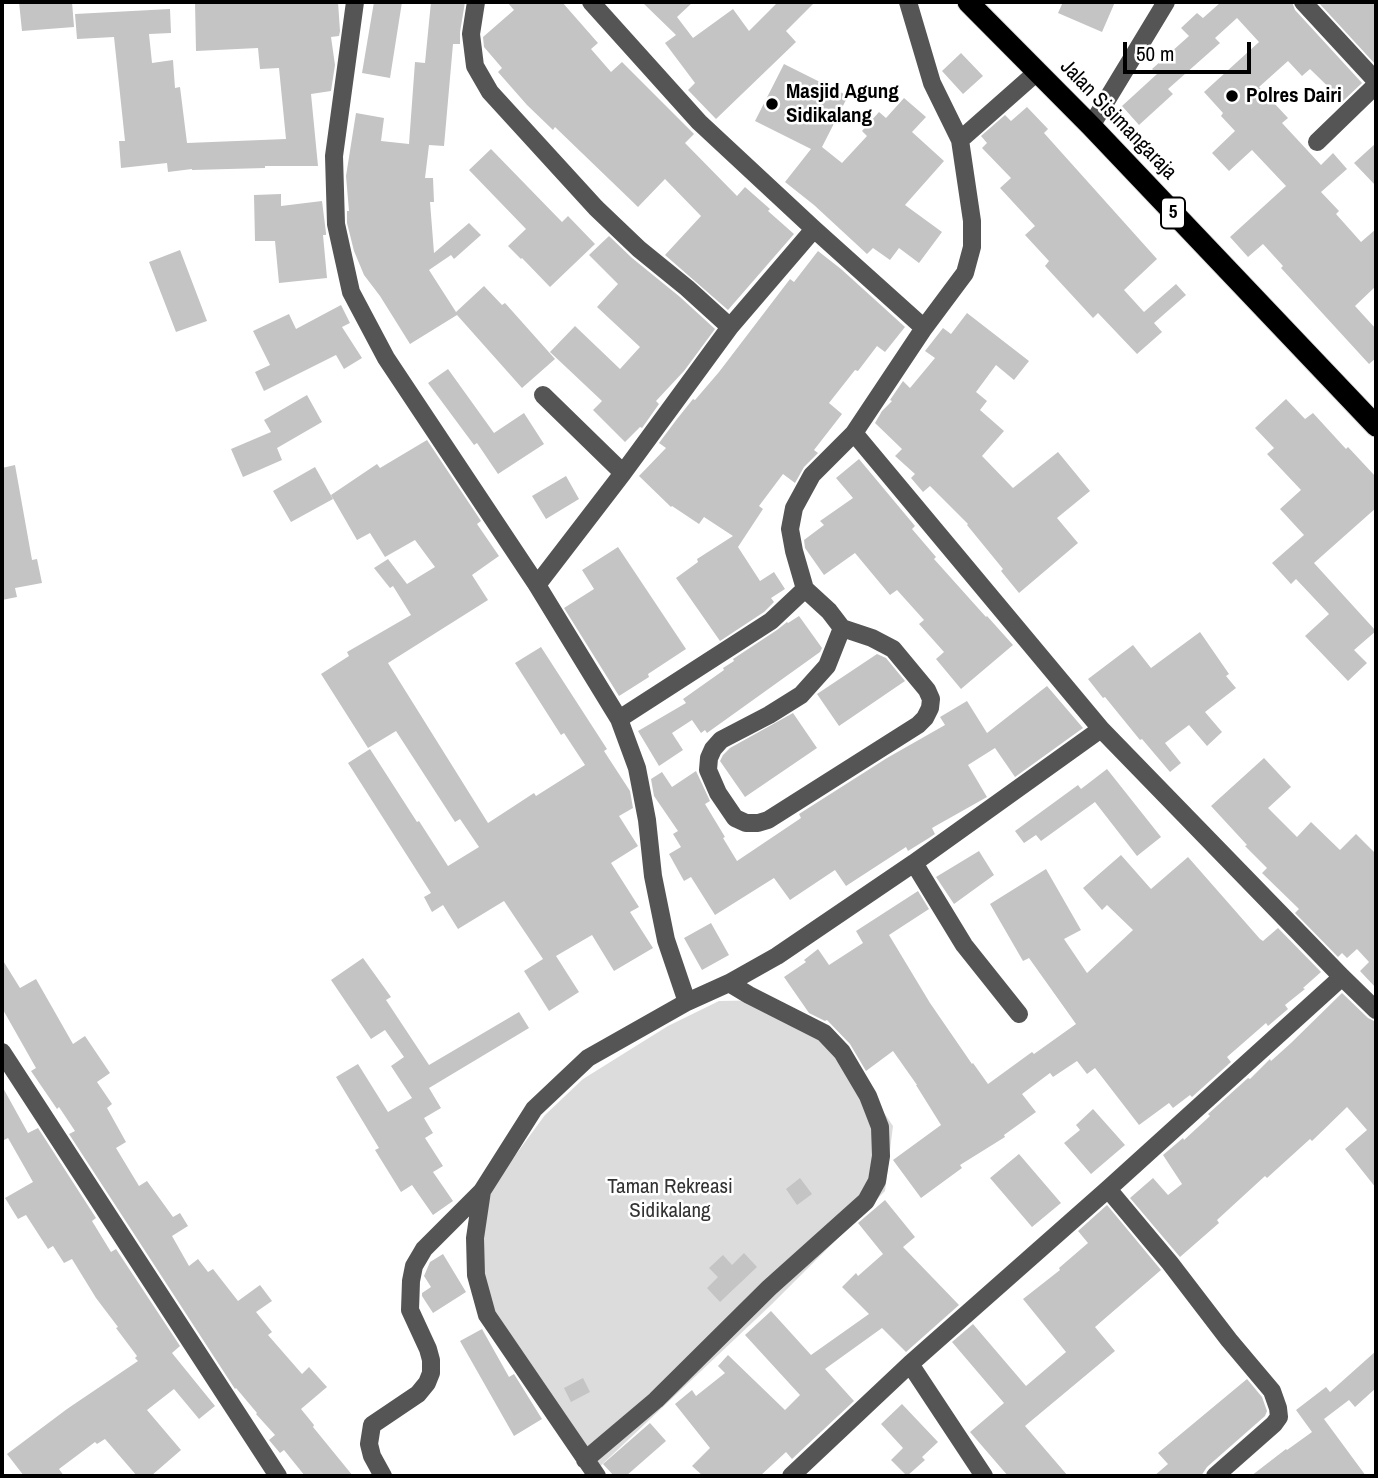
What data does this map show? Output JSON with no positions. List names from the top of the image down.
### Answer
{
  "streets": {
    "highway": ["Jalan Sisimangaraja", "5"]
  },
  "parks": ["Taman Rekreasi Sidikalang"],
  "places": ["Polres Dairi", "Masjid Agung Sidikalang"],
  "scale_bar": "50 m"
}
